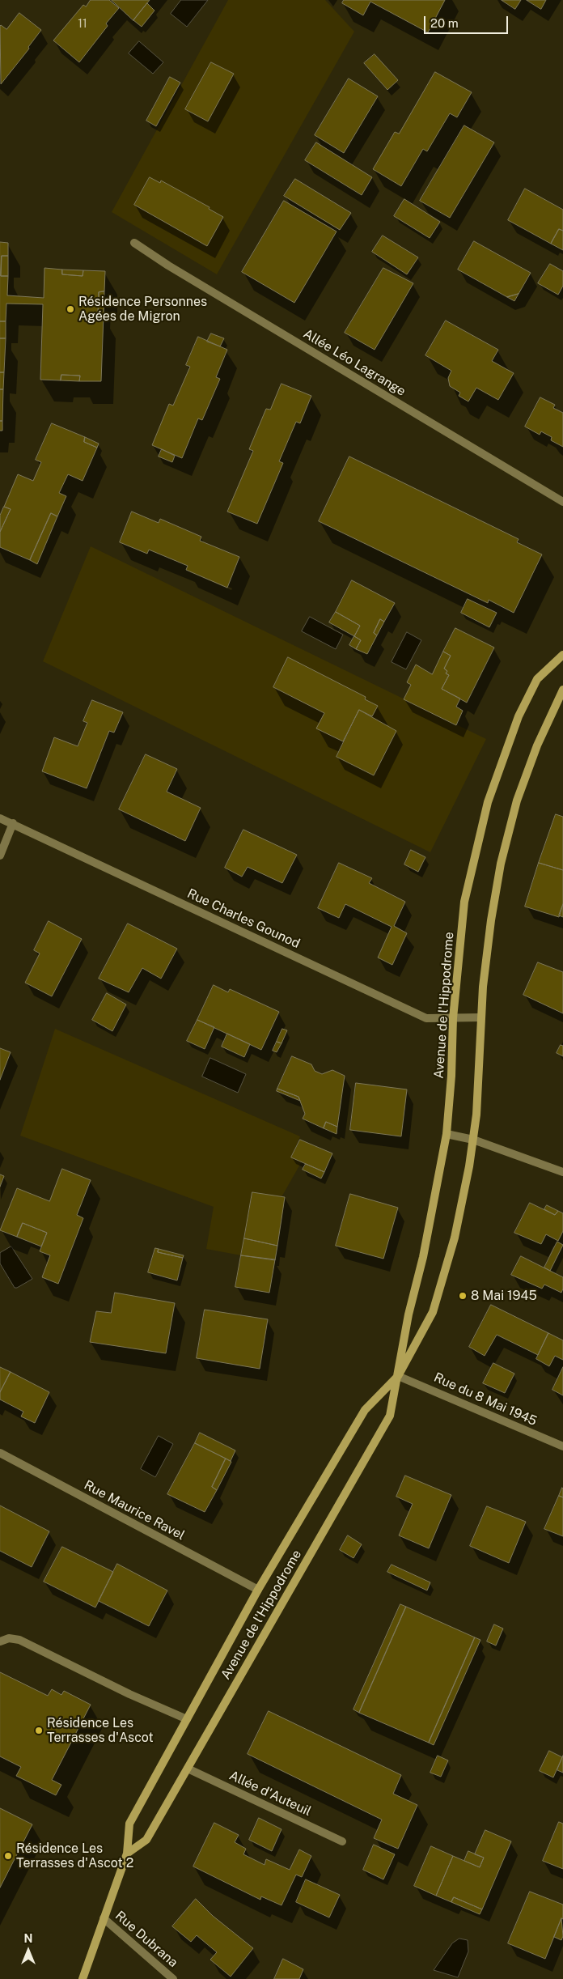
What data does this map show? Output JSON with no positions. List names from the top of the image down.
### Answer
{
  "streets": {
    "street": [
      "Allée Léo Lagrange",
      "Rue Charles Gounod",
      "Avenue de l'Hippodrome",
      "Rue du 8 Mai 1945",
      "Rue Maurice Ravel",
      "Allée d'Auteuil",
      "Rue Dubrana"
    ]
  },
  "crossings": [
    ["Rue Charles Gounod", "Avenue de l'Hippodrome"],
    ["Avenue de l'Hippodrome", "Rue du 8 Mai 1945"],
    ["Avenue de l'Hippodrome", "Rue Maurice Ravel"],
    ["Avenue de l'Hippodrome", "Allée d'Auteuil"],
    ["Avenue de l'Hippodrome", "Rue Dubrana"]
  ],
  "places": [
    "Résidence Personnes Agées de Migron",
    "8 Mai 1945",
    "Résidence Les Terrasses d'Ascot",
    "Résidence Les Terrasses d'Ascot 2"
  ],
  "house_numbers": ["11"],
  "scale_bar": "20 m",
  "north": "top"
}
